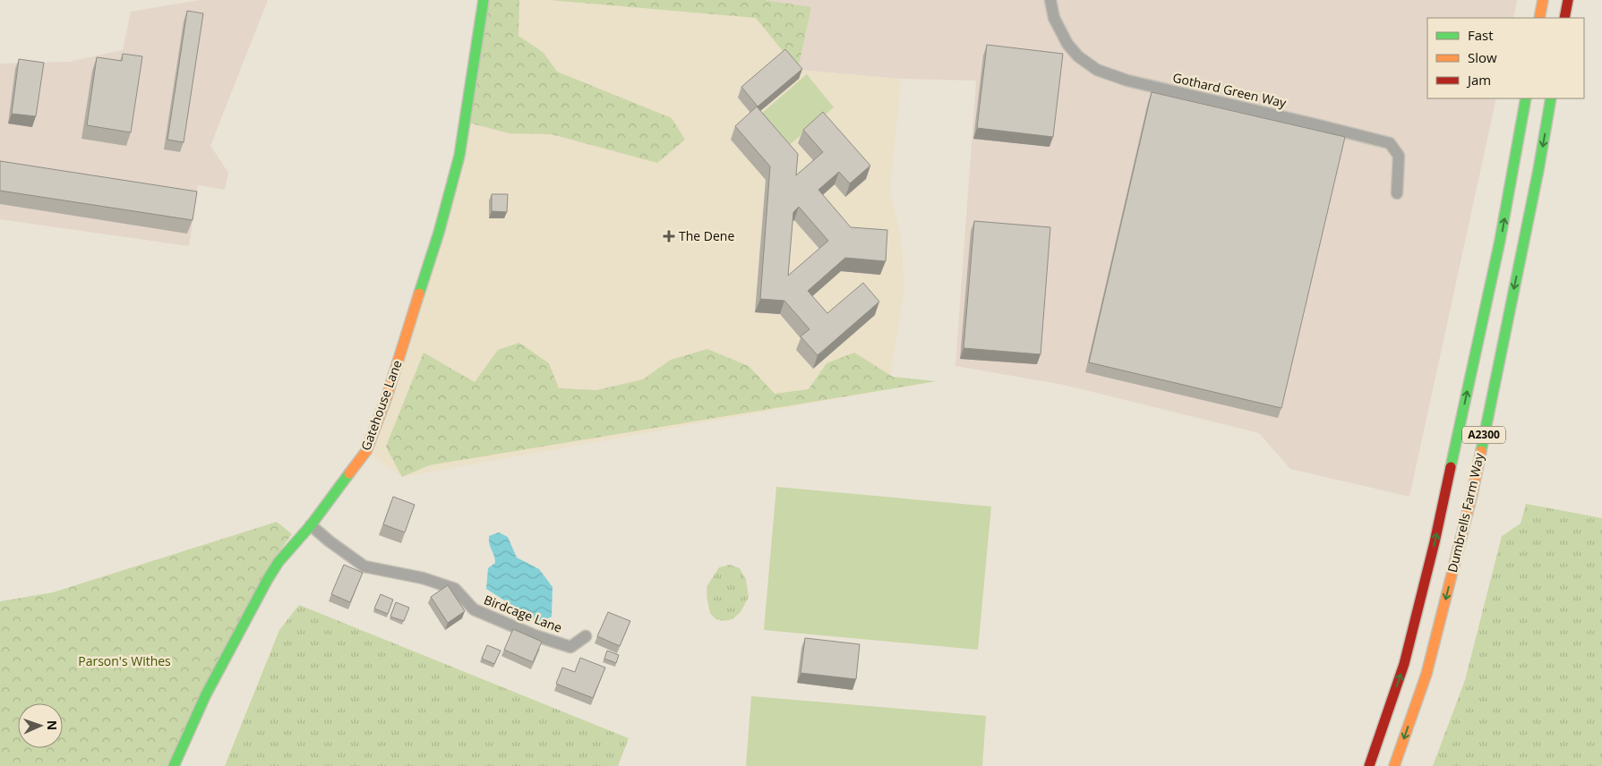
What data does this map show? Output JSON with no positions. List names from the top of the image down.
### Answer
{
  "streets": {
    "main road": ["Gatehouse Lane", "A2300", "Dumbrells Farm Way"],
    "street": ["Gothard Green Way", "Birdcage Lane"]
  },
  "crossings": [
    ["Gatehouse Lane", "Birdcage Lane"]
  ],
  "parks": ["Parson's Withes"],
  "places": {
    "health": ["The Dene"]
  },
  "legend": ["Fast", "Slow", "Jam"],
  "north": "right"
}
